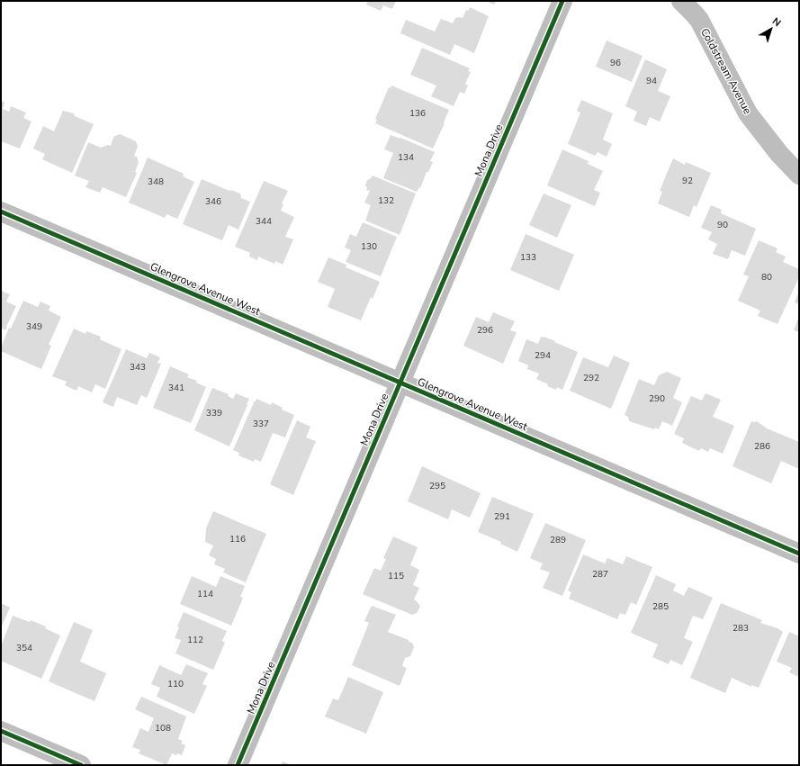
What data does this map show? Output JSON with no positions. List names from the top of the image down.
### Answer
{
  "streets": {
    "street": ["Coldstream Avenue", "Mona Drive", "Glengrove Avenue West"]
  },
  "crossings": [
    ["Mona Drive", "Glengrove Avenue West"]
  ],
  "house_numbers": [
    "96",
    "94",
    "136",
    "134",
    "92",
    "348",
    "132",
    "346",
    "344",
    "90",
    "130",
    "133",
    "80",
    "349",
    "296",
    "294",
    "343",
    "292",
    "341",
    "290",
    "339",
    "337",
    "286",
    "295",
    "291",
    "116",
    "289",
    "287",
    "115",
    "114",
    "285",
    "283",
    "112",
    "354",
    "110",
    "108"
  ],
  "north": "top right"
}
